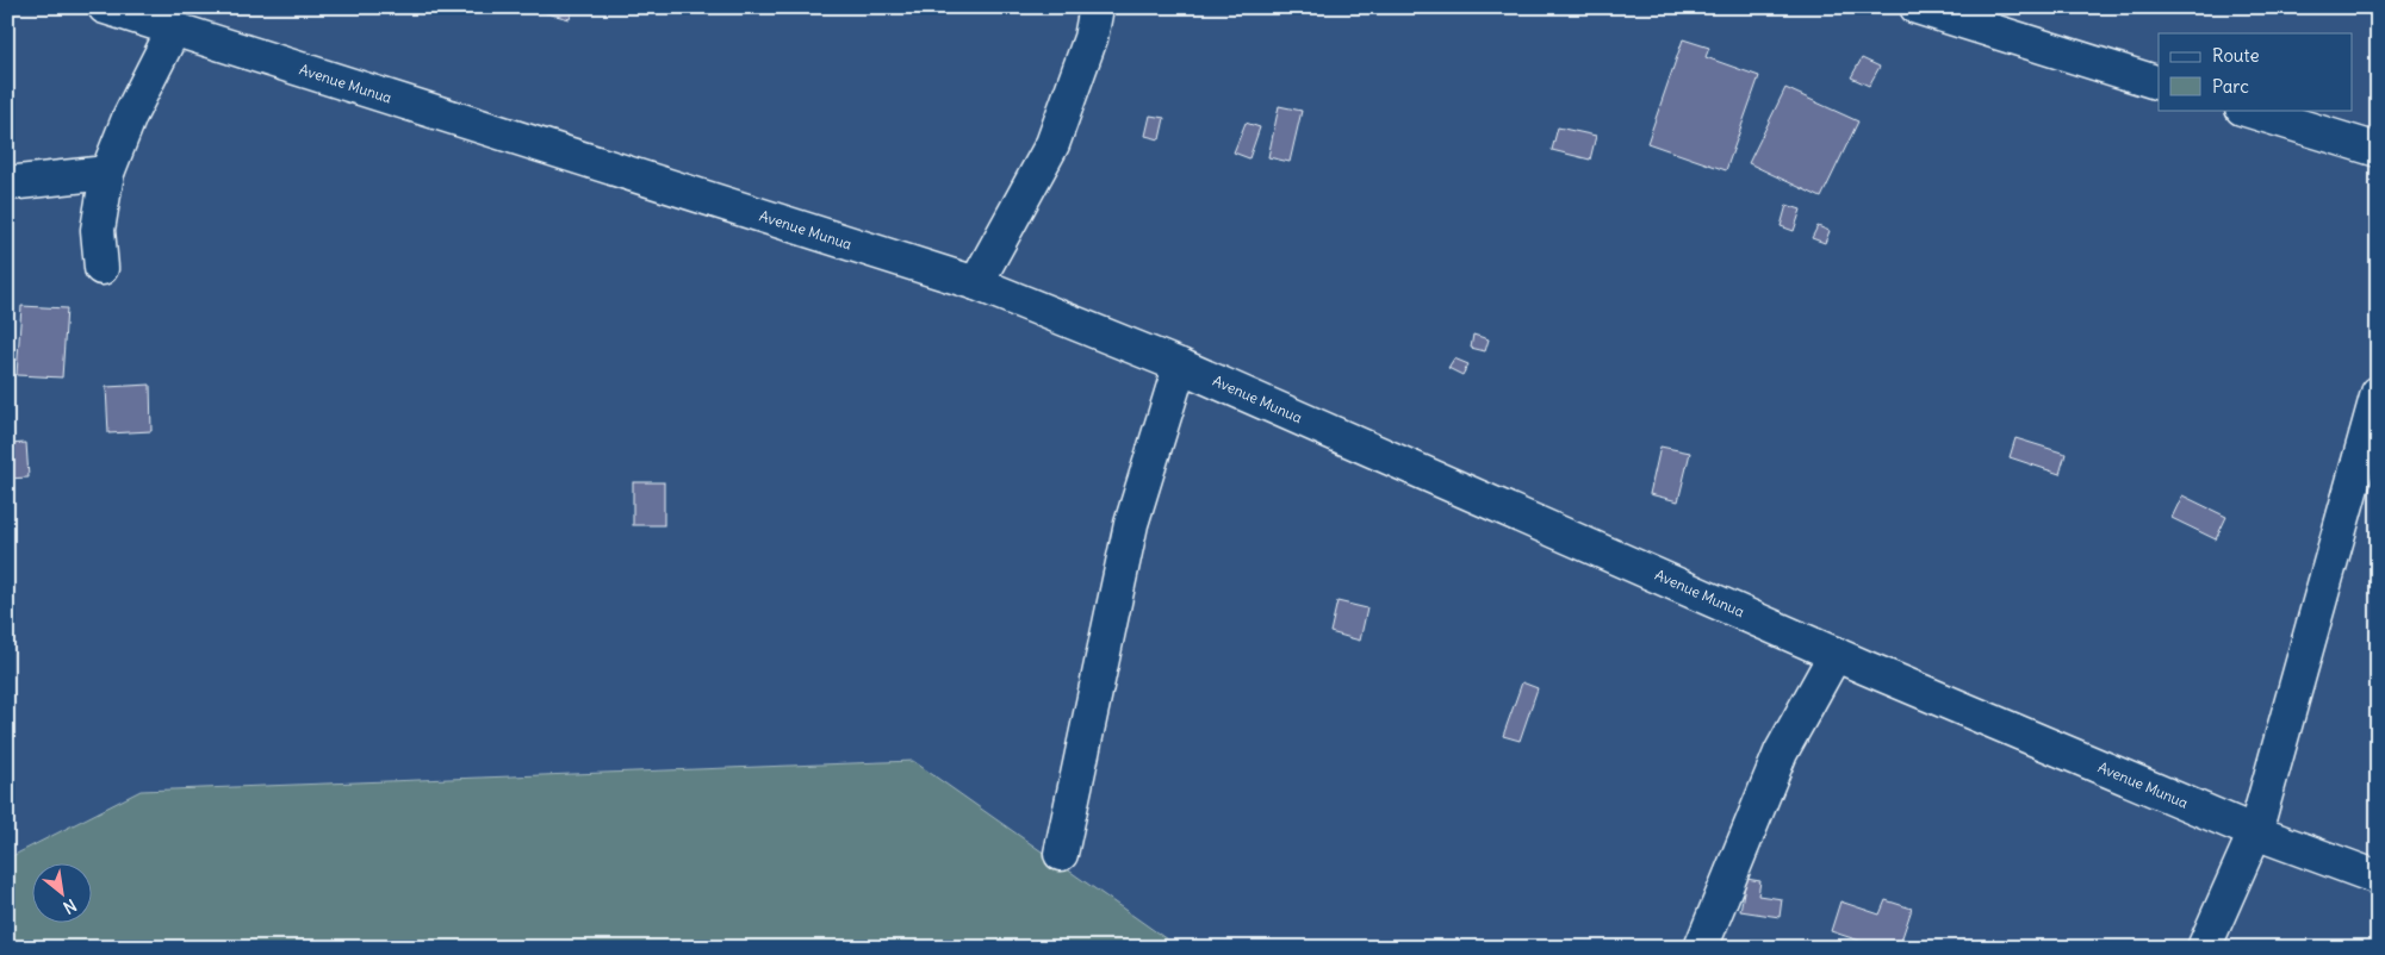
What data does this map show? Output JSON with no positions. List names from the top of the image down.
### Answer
{
  "streets": {
    "street": ["Avenue Munua"]
  },
  "legend": ["Route", "Parc"],
  "north": "bottom right"
}
